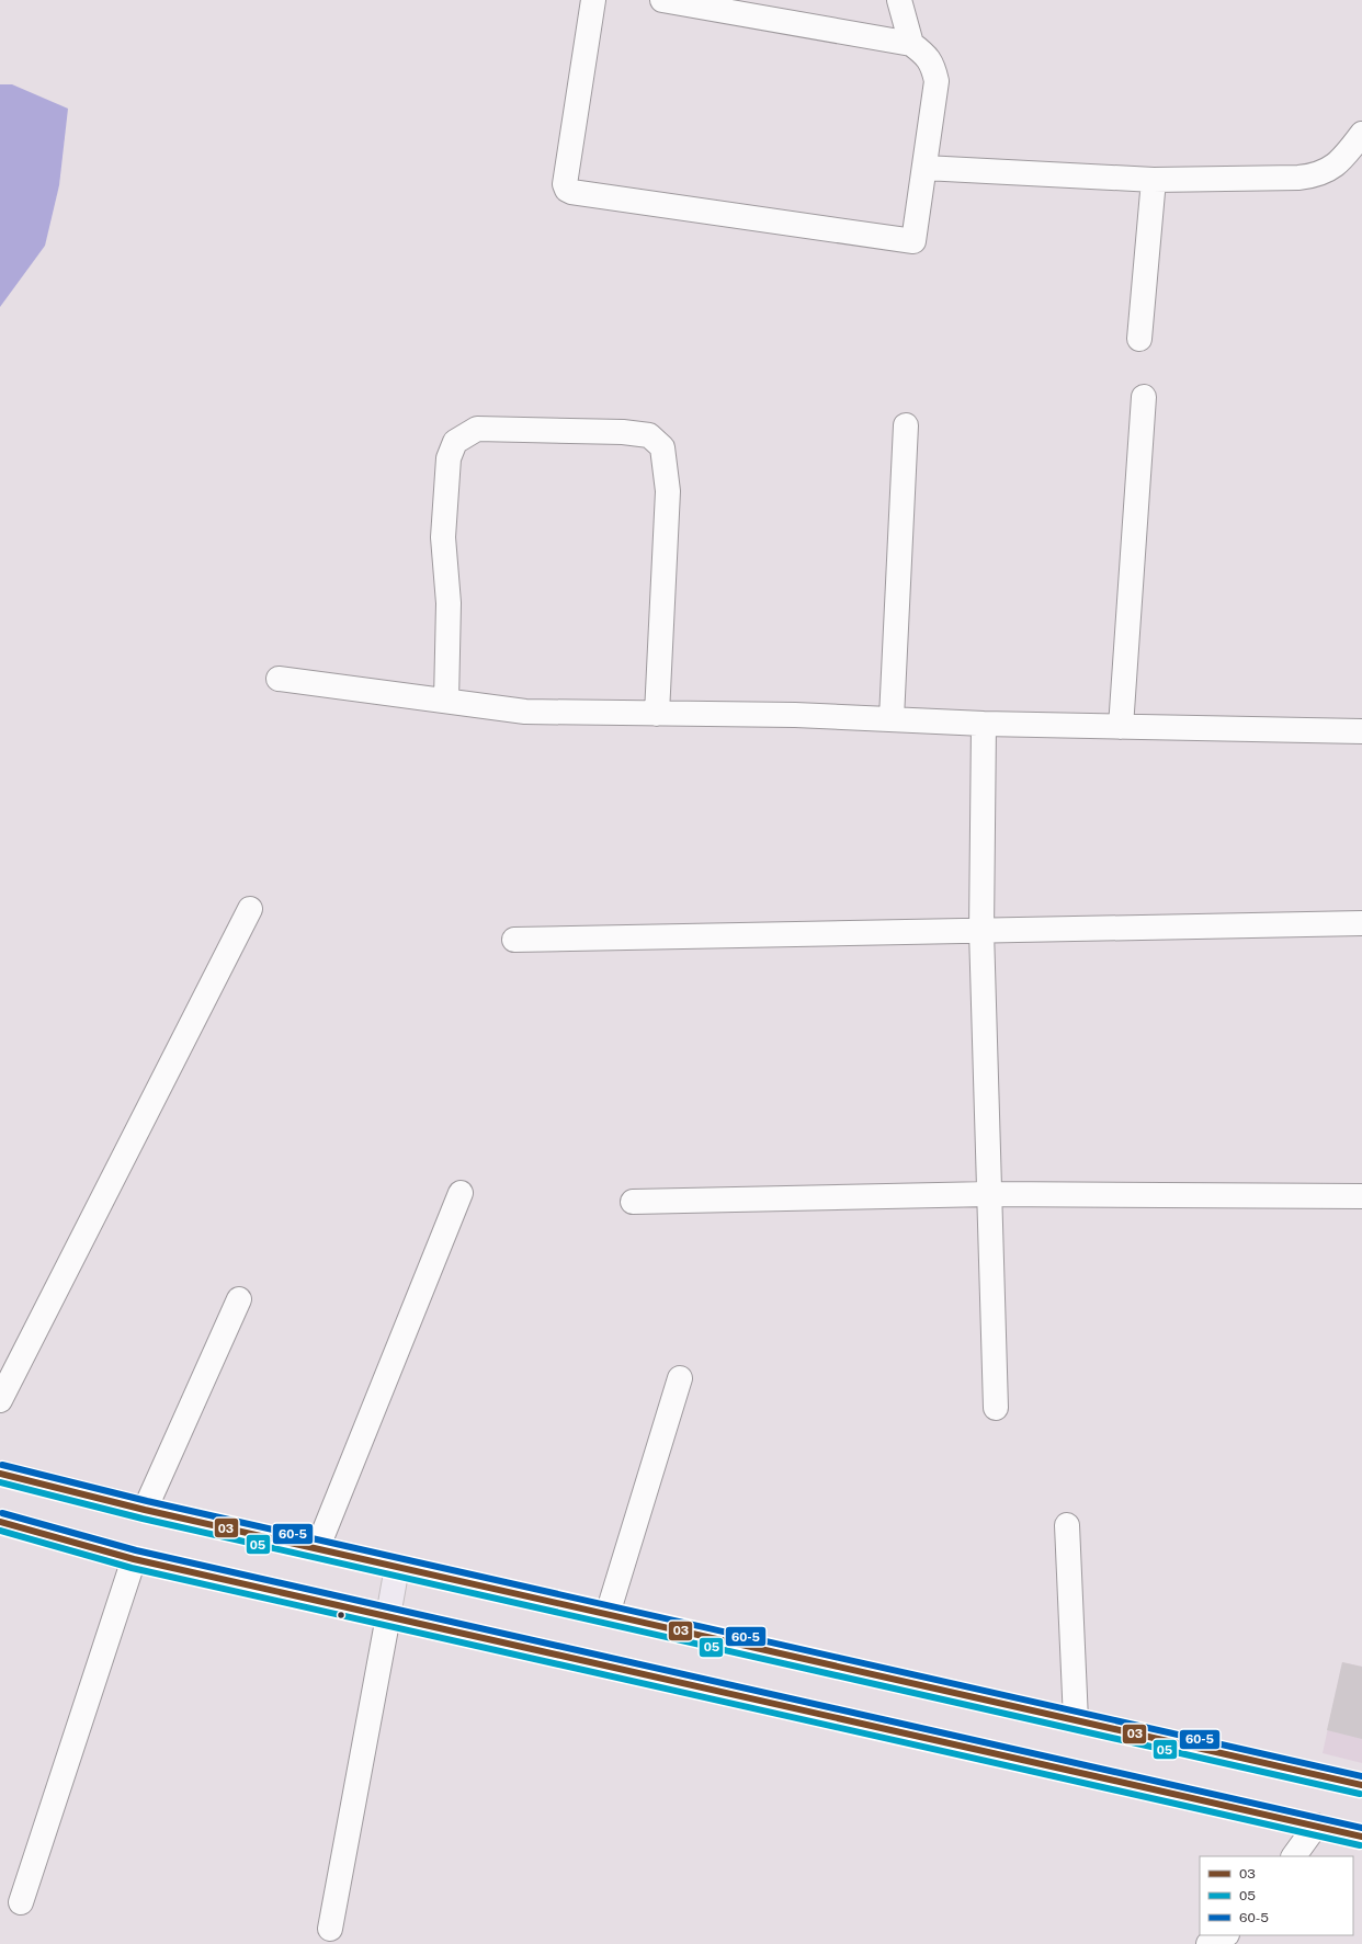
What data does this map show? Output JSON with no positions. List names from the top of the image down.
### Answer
{
  "lines": ["transit line 60-5", "transit line 03", "transit line 05"],
  "legend": ["03", "05", "60-5"]
}
